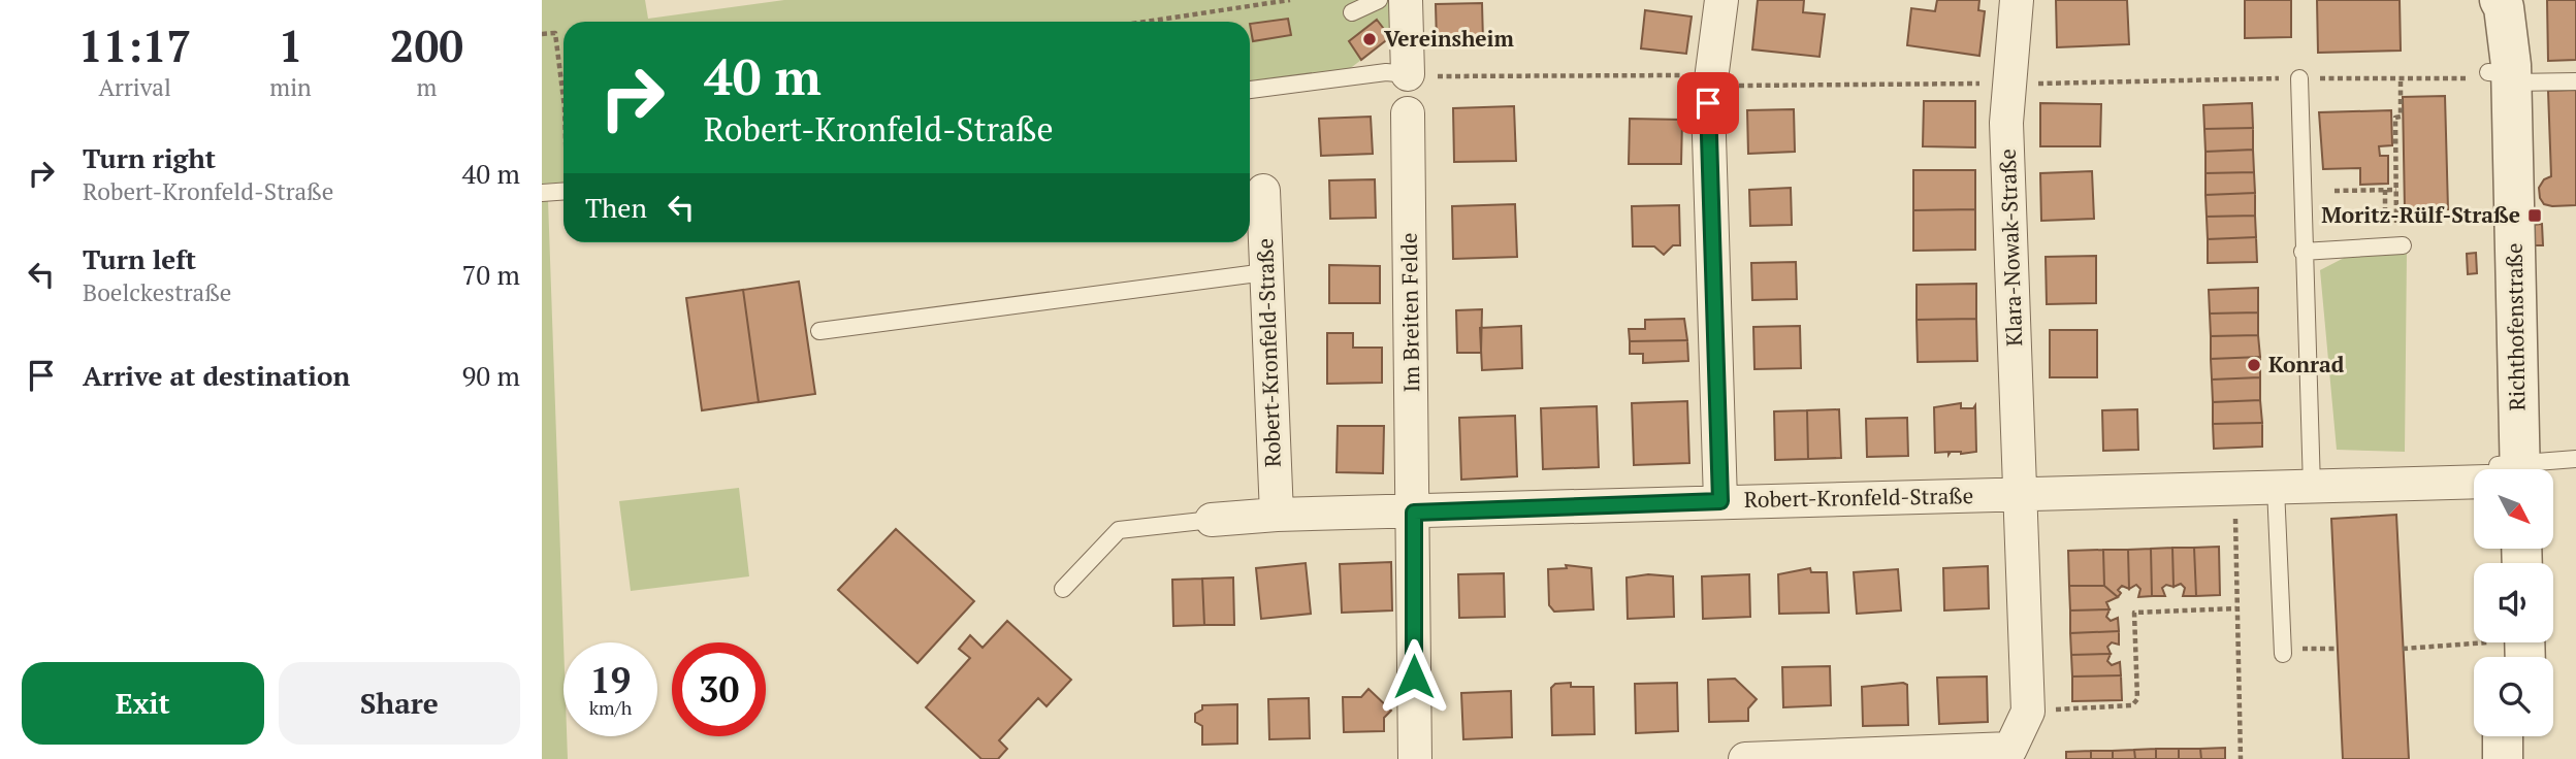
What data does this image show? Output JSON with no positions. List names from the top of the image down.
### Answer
{
  "streets": {
    "street": [
      "Klara-Nowak-Straße",
      "Im Breiten Felde",
      "Richthofenstraße",
      "Robert-Kronfeld-Straße"
    ]
  },
  "crossings": [
    ["Klara-Nowak-Straße", "Robert-Kronfeld-Straße"],
    ["Im Breiten Felde", "Robert-Kronfeld-Straße"]
  ],
  "places": {
    "other": ["Vereinsheim", "Konrad"],
    "transit": ["Moritz-Rülf-Straße"]
  },
  "north": "bottom right",
  "page": {
    "eta": [
      "11:17",
      "Arrival",
      "1",
      "min",
      "200",
      "m"
    ],
    "turn": ["40 m", "Robert-Kronfeld-Straße"],
    "list": [
      {
        "name": "Turn right",
        "note": "Robert-Kronfeld-Straße",
        "value": "40 m"
      },
      {
        "name": "Turn left",
        "note": "Boelckestraße",
        "value": "70 m"
      },
      {
        "name": "Arrive at destination",
        "value": "90 m"
      }
    ],
    "then": "Then",
    "speed": "19 km/h",
    "limit": "30",
    "buttons": ["Exit", "Share"]
  }
}
